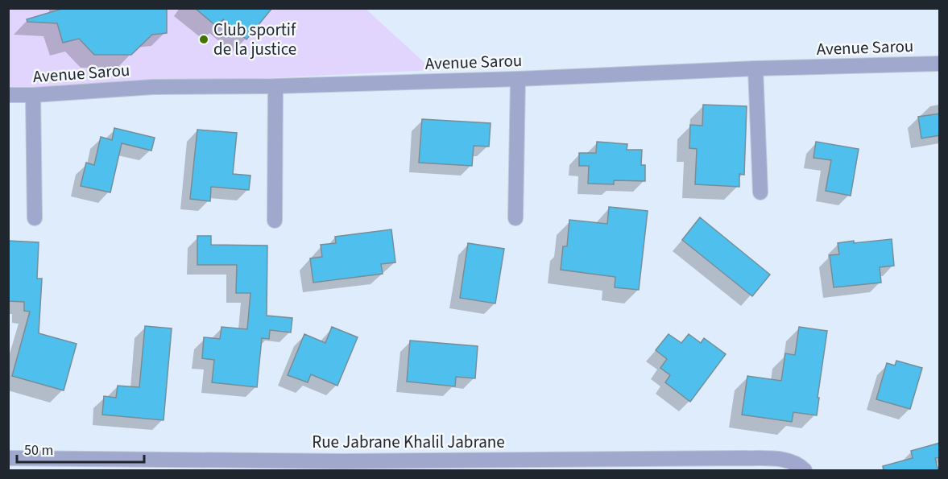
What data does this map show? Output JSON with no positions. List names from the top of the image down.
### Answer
{
  "streets": {
    "street": ["Avenue Sarou", "Rue Jabrane Khalil Jabrane"]
  },
  "places": ["Club sportif de la justice"],
  "scale_bar": "50 m"
}
